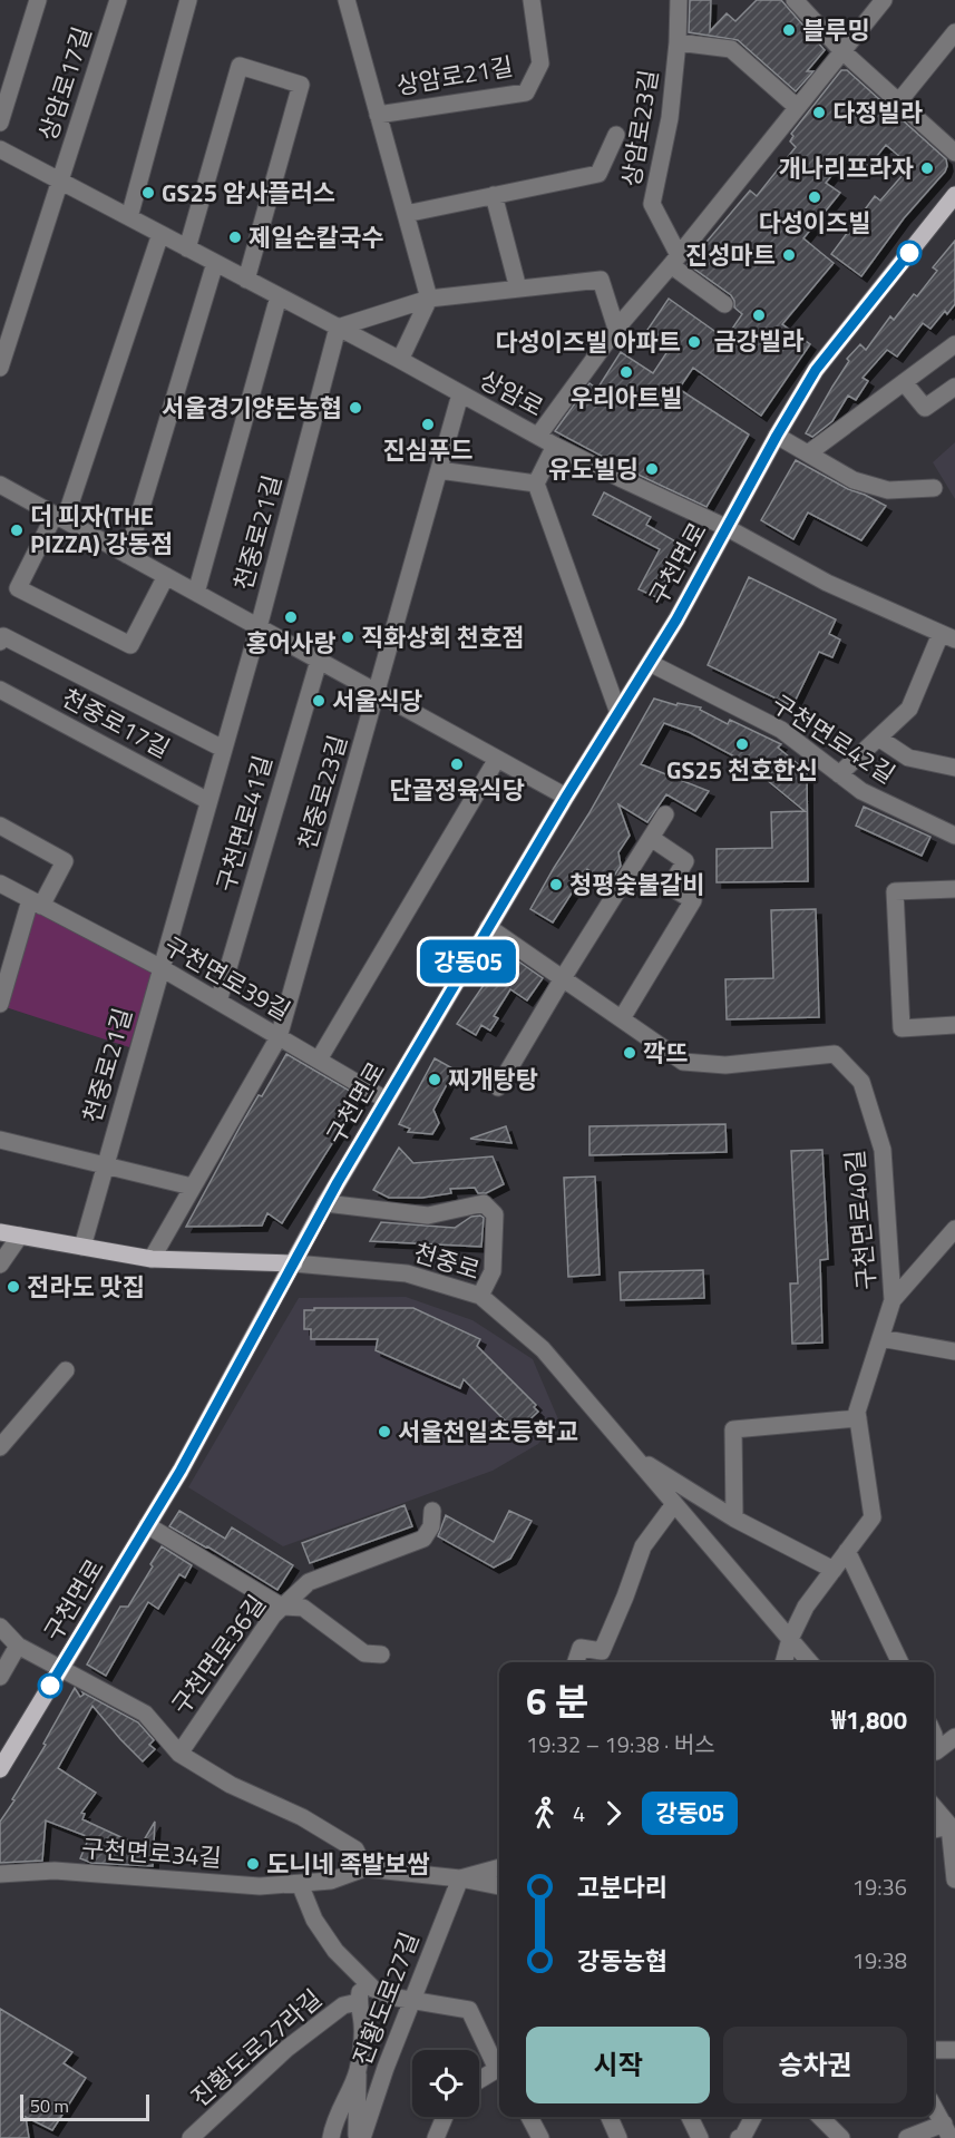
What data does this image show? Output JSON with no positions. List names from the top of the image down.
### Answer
{
  "streets": {
    "main road": ["구천면로", "천중로"],
    "street": [
      "상암로21길",
      "상암로17길",
      "상암로23길",
      "상암로",
      "천중로21길",
      "천중로17길",
      "구천면로42길",
      "천중로23길",
      "구천면로41길",
      "구천면로39길",
      "구천면로40길",
      "구천면로36길",
      "구천면로34길",
      "진황도로27길",
      "진황도로27라길"
    ]
  },
  "crossings": [
    ["상암로17길", "상암로"],
    ["상암로", "천중로21길"],
    ["상암로", "구천면로"],
    ["상암로", "구천면로42길"],
    ["상암로", "천중로23길"],
    ["천중로21길", "천중로17길"],
    ["천중로21길", "구천면로39길"],
    ["천중로21길", "천중로"],
    ["구천면로", "구천면로42길"],
    ["구천면로", "구천면로39길"],
    ["구천면로", "구천면로40길"],
    ["구천면로", "천중로"],
    ["구천면로", "구천면로36길"],
    ["천중로23길", "구천면로39길"],
    ["천중로23길", "천중로"],
    ["구천면로41길", "구천면로39길"],
    ["구천면로36길", "구천면로34길"],
    ["구천면로34길", "진황도로27길"],
    ["진황도로27길", "진황도로27라길"]
  ],
  "places": [
    "블루밍",
    "다정빌라",
    "개나리프라자",
    "GS25 암사플러스",
    "다성이즈빌",
    "제일손칼국수",
    "진성마트",
    "금강빌라",
    "다성이즈빌 아파트",
    "우리아트빌",
    "서울경기양돈농협",
    "진심푸드",
    "유도빌딩",
    "더 피자(THE PIZZA) 강동점",
    "홍어사랑",
    "직화상회 천호점",
    "서울식당",
    "GS25 천호한신",
    "단골정육식당",
    "청평숯불갈비",
    "깍뜨",
    "찌개탕탕",
    "전라도 맛집",
    "서울천일초등학교",
    "도니네 족발보쌈"
  ],
  "lines": ["bus line 강동05"],
  "scale_bar": "50 m",
  "page": {
    "on_map": "강동05",
    "heading": ["6 분", "19:32 – 19:38 · 버스", "₩1,800"],
    "legs": ["4", "강동05"],
    "list": [
      {
        "name": "고분다리",
        "value": "19:36"
      },
      {
        "name": "강동농협",
        "value": "19:38"
      }
    ],
    "buttons": ["시작", "승차권"],
    "scale": "50 m"
  }
}
